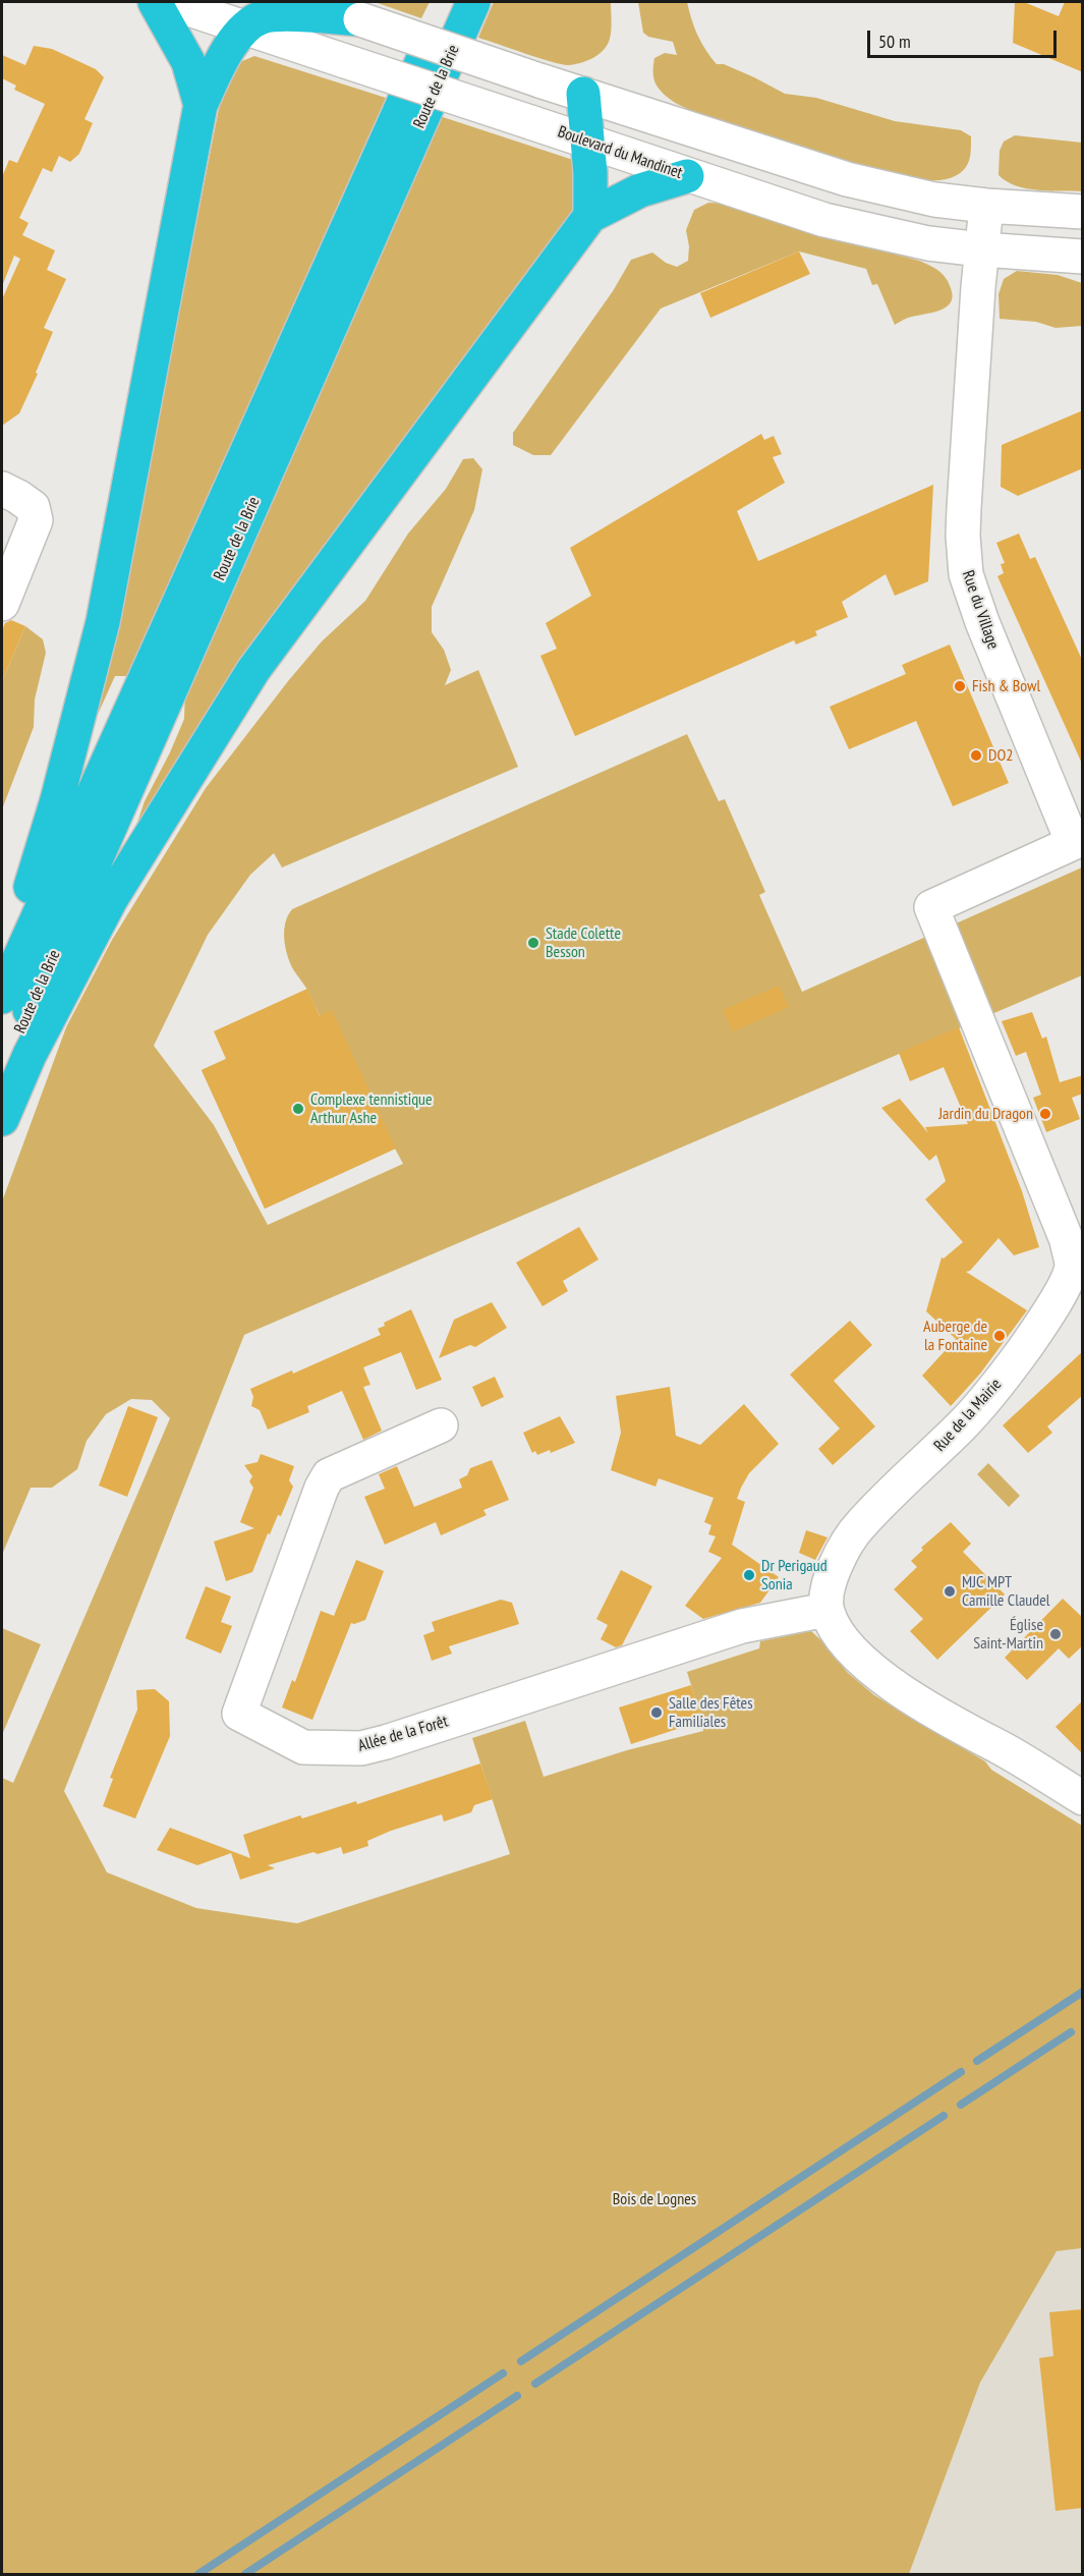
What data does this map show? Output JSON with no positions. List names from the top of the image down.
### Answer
{
  "streets": {
    "highway": ["Route de la Brie"],
    "street": [
      "Boulevard du Mandinet",
      "Rue du Village",
      "Rue de la Mairie",
      "Allée de la Forêt"
    ]
  },
  "crossings": [
    ["Boulevard du Mandinet", "Rue du Village"],
    ["Rue du Village", "Rue de la Mairie"],
    ["Rue de la Mairie", "Allée de la Forêt"]
  ],
  "parks": ["Bois de Lognes"],
  "places": [
    "Fish & Bowl",
    "DO2",
    "Stade Colette Besson",
    "Complexe tennistique Arthur Ashe",
    "Jardin du Dragon",
    "Auberge de la Fontaine",
    "Dr Perigaud Sonia",
    "MJC MPT Camille Claudel",
    "Église Saint-Martin",
    "Salle des Fêtes Familiales"
  ],
  "scale_bar": "50 m"
}
